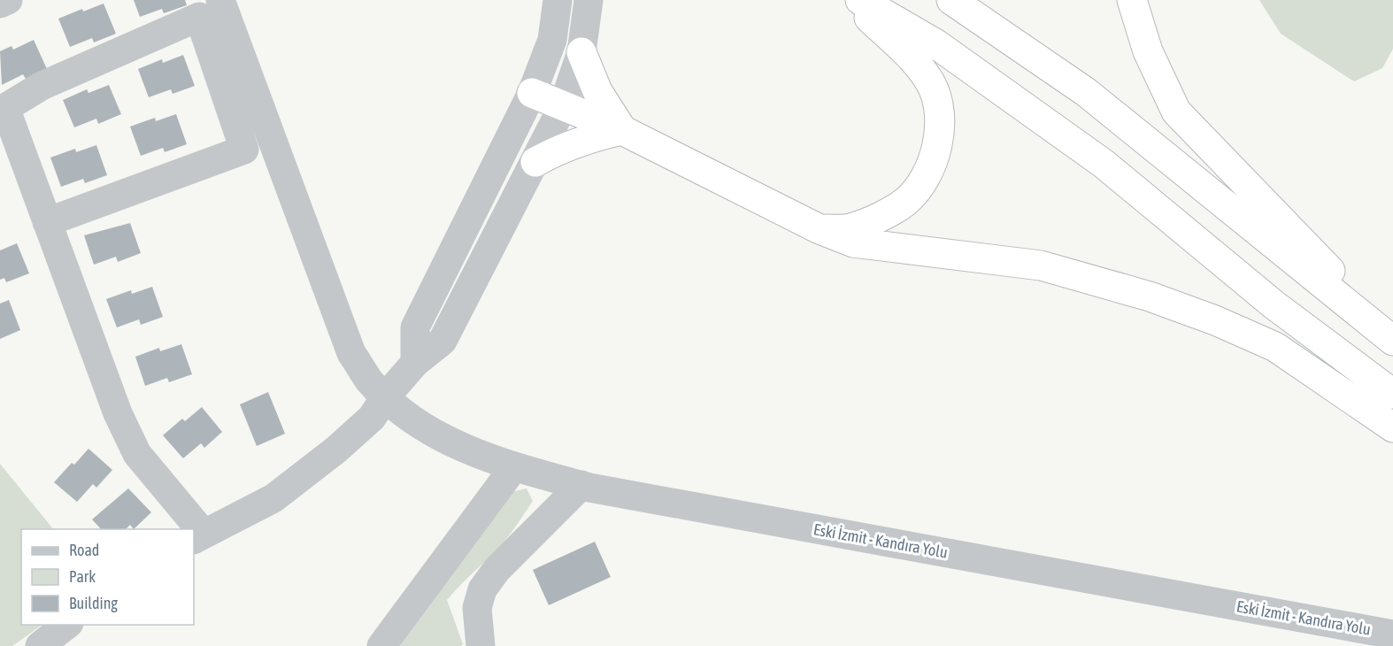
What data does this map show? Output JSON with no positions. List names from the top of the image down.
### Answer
{
  "streets": {
    "street": ["Eski İzmit - Kandıra Yolu"]
  },
  "legend": ["Road", "Park", "Building"]
}
